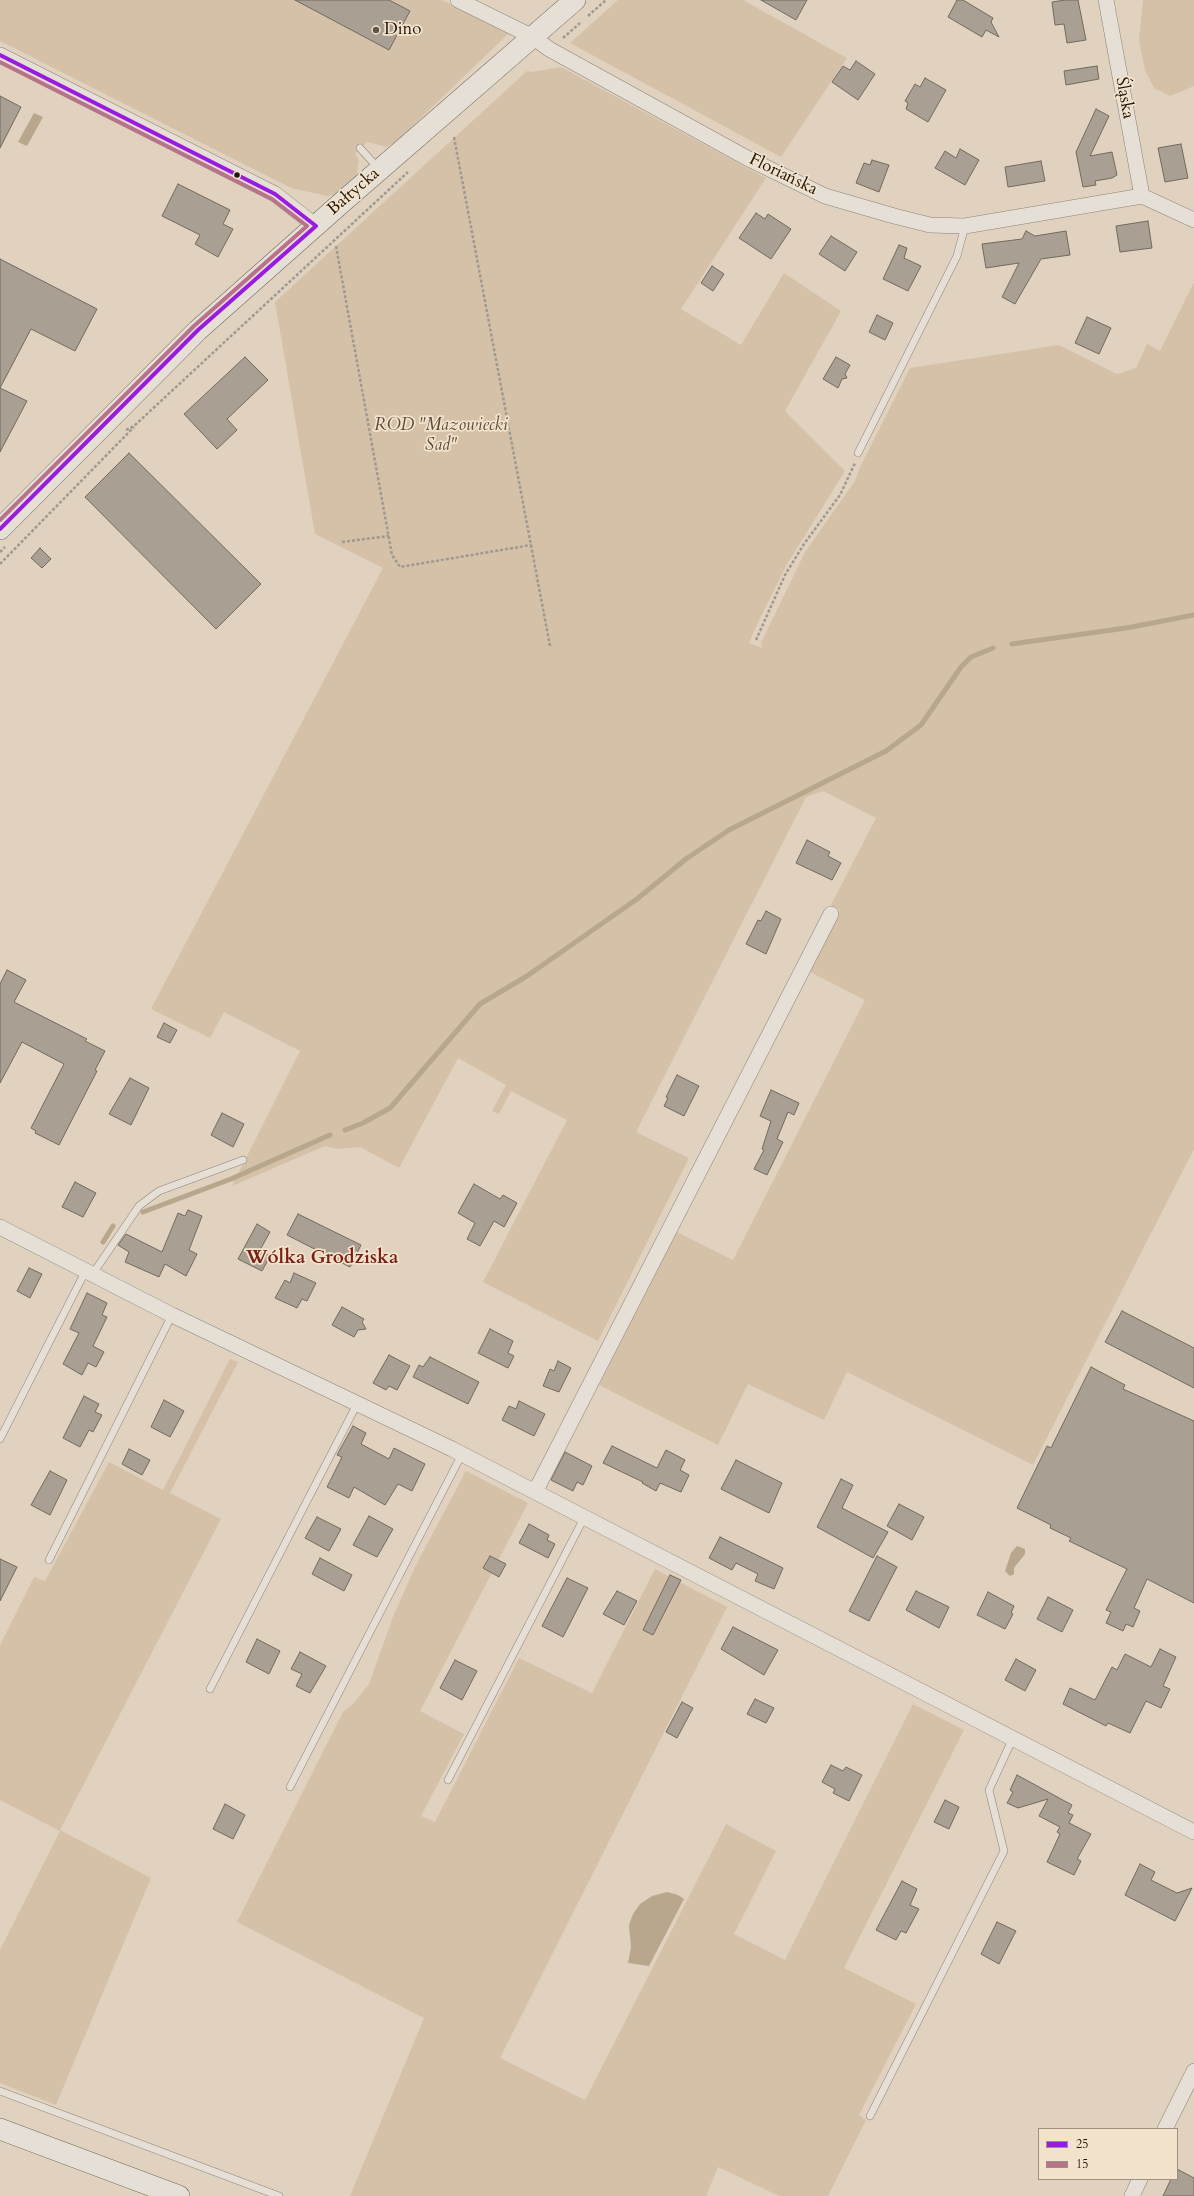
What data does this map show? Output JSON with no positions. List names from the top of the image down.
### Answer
{
  "streets": {
    "street": ["Śląska", "Floriańska", "Bałtycka"]
  },
  "crossings": [
    ["Śląska", "Floriańska"],
    ["Floriańska", "Bałtycka"]
  ],
  "districts": ["Wólka Grodziska"],
  "parks": ["ROD \"Mazowiecki Sad\""],
  "places": ["Dino"],
  "lines": ["transit line 25", "transit line 15"],
  "legend": ["25", "15"]
}
